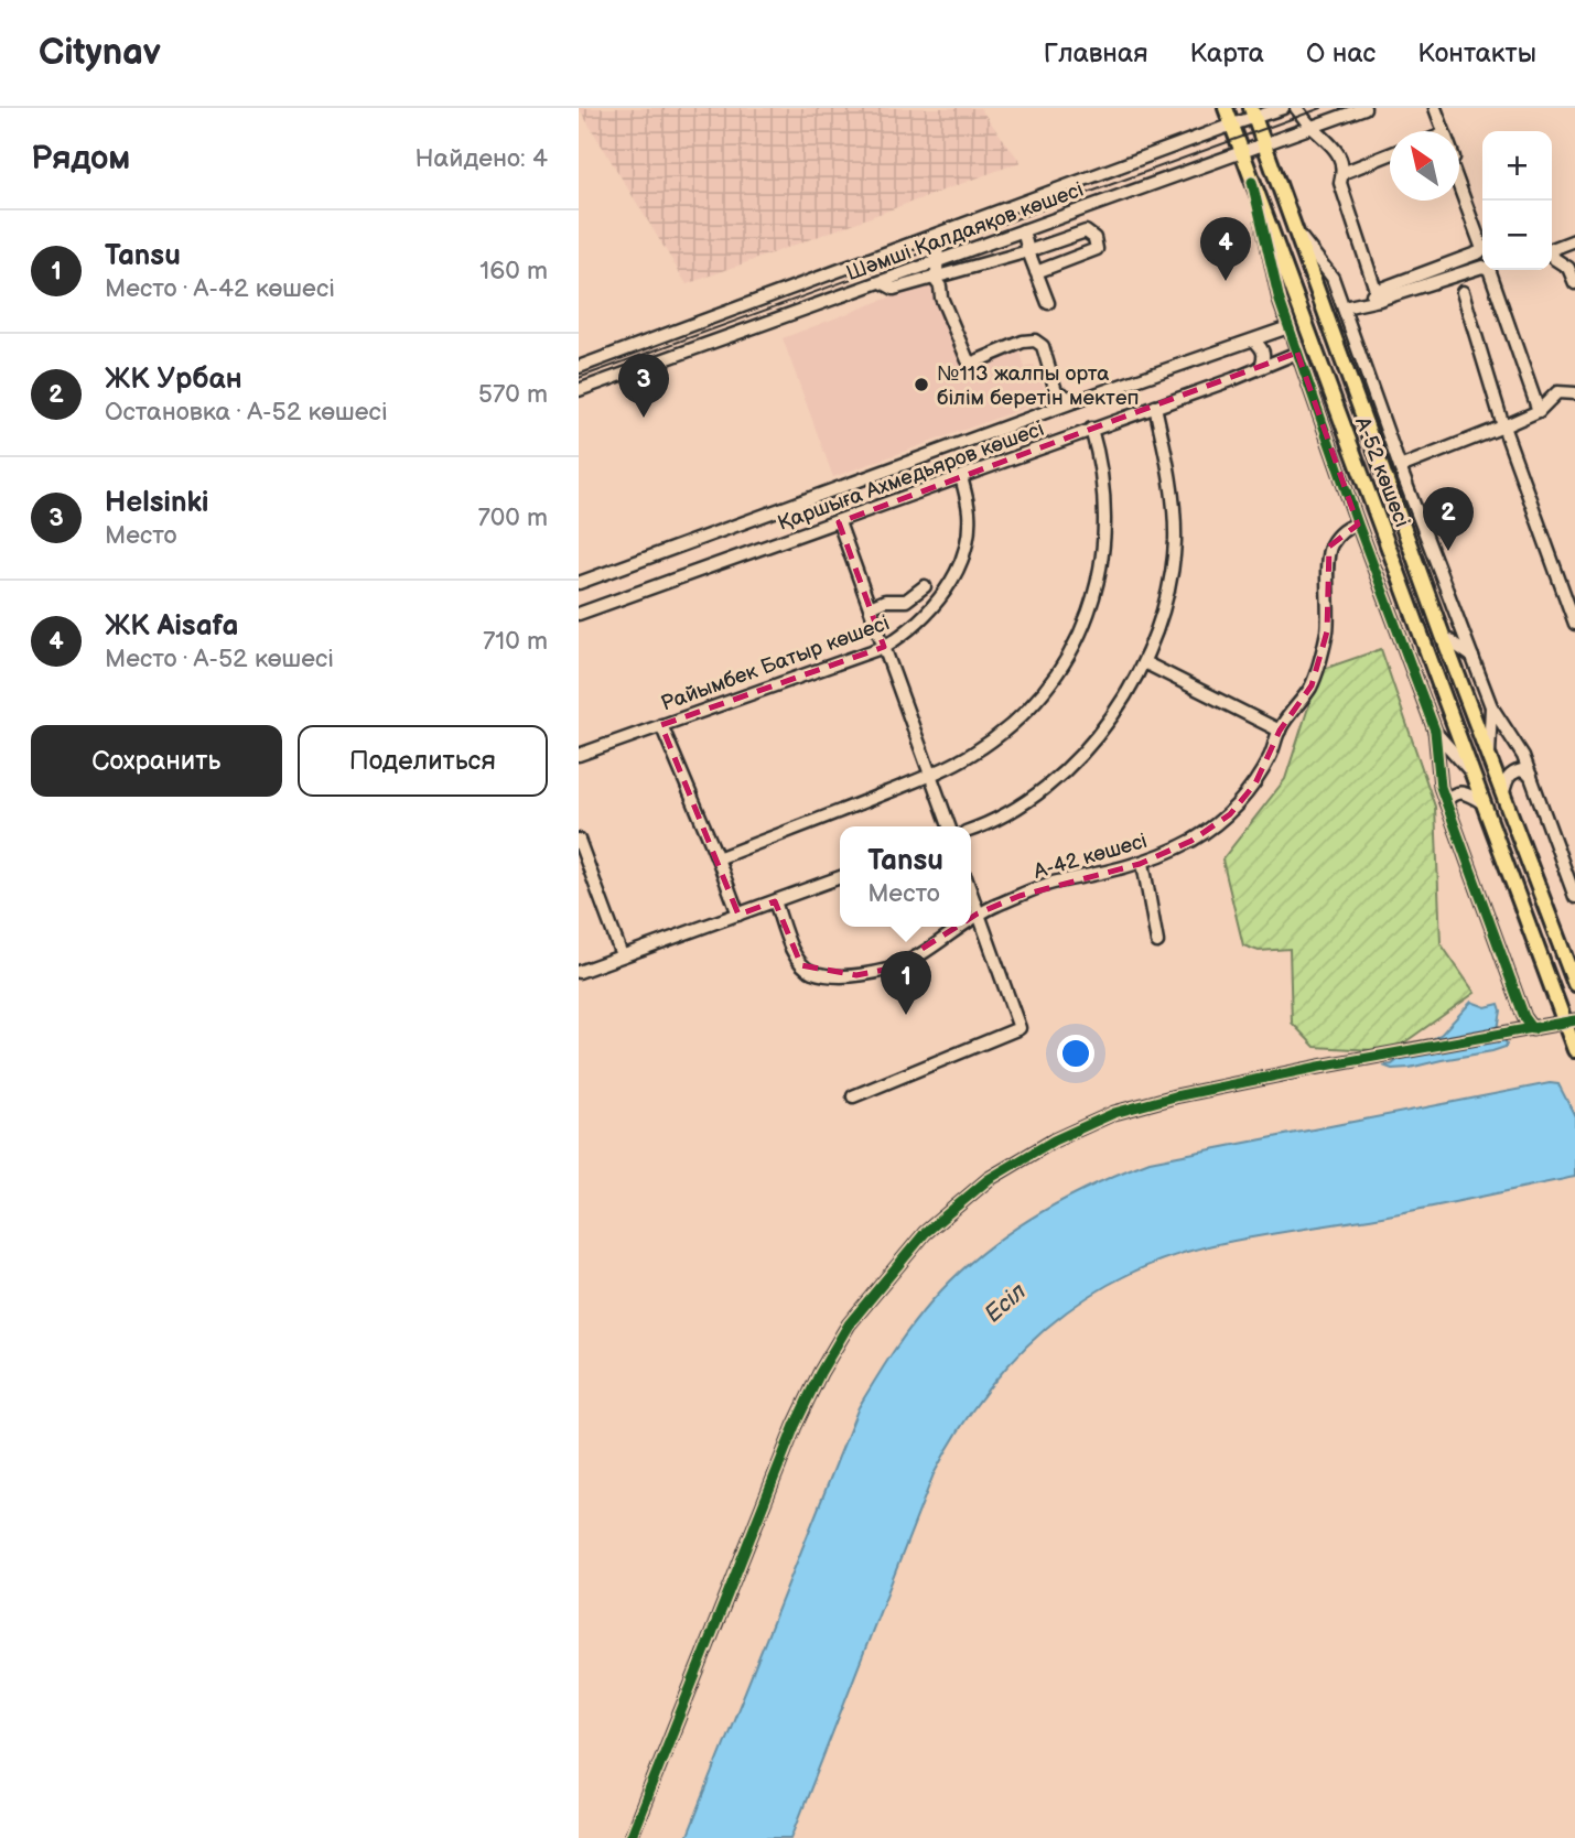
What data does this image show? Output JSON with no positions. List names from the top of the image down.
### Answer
{
  "streets": {
    "main road": ["А-52 көшесі"],
    "street": [
      "Шәмші Қалдаяқов көшесі",
      "Қаршыға Ахмедьяров көшесі",
      "Райымбек Батыр көшесі",
      "А-42 көшесі"
    ]
  },
  "crossings": [
    ["Шәмші Қалдаяқов көшесі", "А-52 көшесі"],
    ["Қаршыға Ахмедьяров көшесі", "Райымбек Батыр көшесі"]
  ],
  "water": ["Есіл"],
  "places": ["№113 жалпы орта білім беретін мектеп"],
  "north": "top left",
  "page": {
    "header": "Citynav",
    "nav": [
      "Главная",
      "Карта",
      "О нас",
      "Контакты"
    ],
    "heading": ["Рядом", "Найдено: 4"],
    "map_buttons": ["+", "−"],
    "list": [
      {
        "mark": "1",
        "name": "Tansu",
        "note": "Место · А-42 көшесі",
        "value": "160 m"
      },
      {
        "mark": "2",
        "name": "ЖК Урбан",
        "note": "Остановка · А-52 көшесі",
        "value": "570 m"
      },
      {
        "mark": "3",
        "name": "Helsinki",
        "note": "Место",
        "value": "700 m"
      },
      {
        "mark": "4",
        "name": "ЖК Aisafa",
        "note": "Место · А-52 көшесі",
        "value": "710 m"
      }
    ],
    "pins": [
      "4",
      "3",
      "2",
      "1"
    ],
    "buttons": ["Сохранить", "Поделиться"],
    "popup": ["Tansu", "Место"]
  }
}
